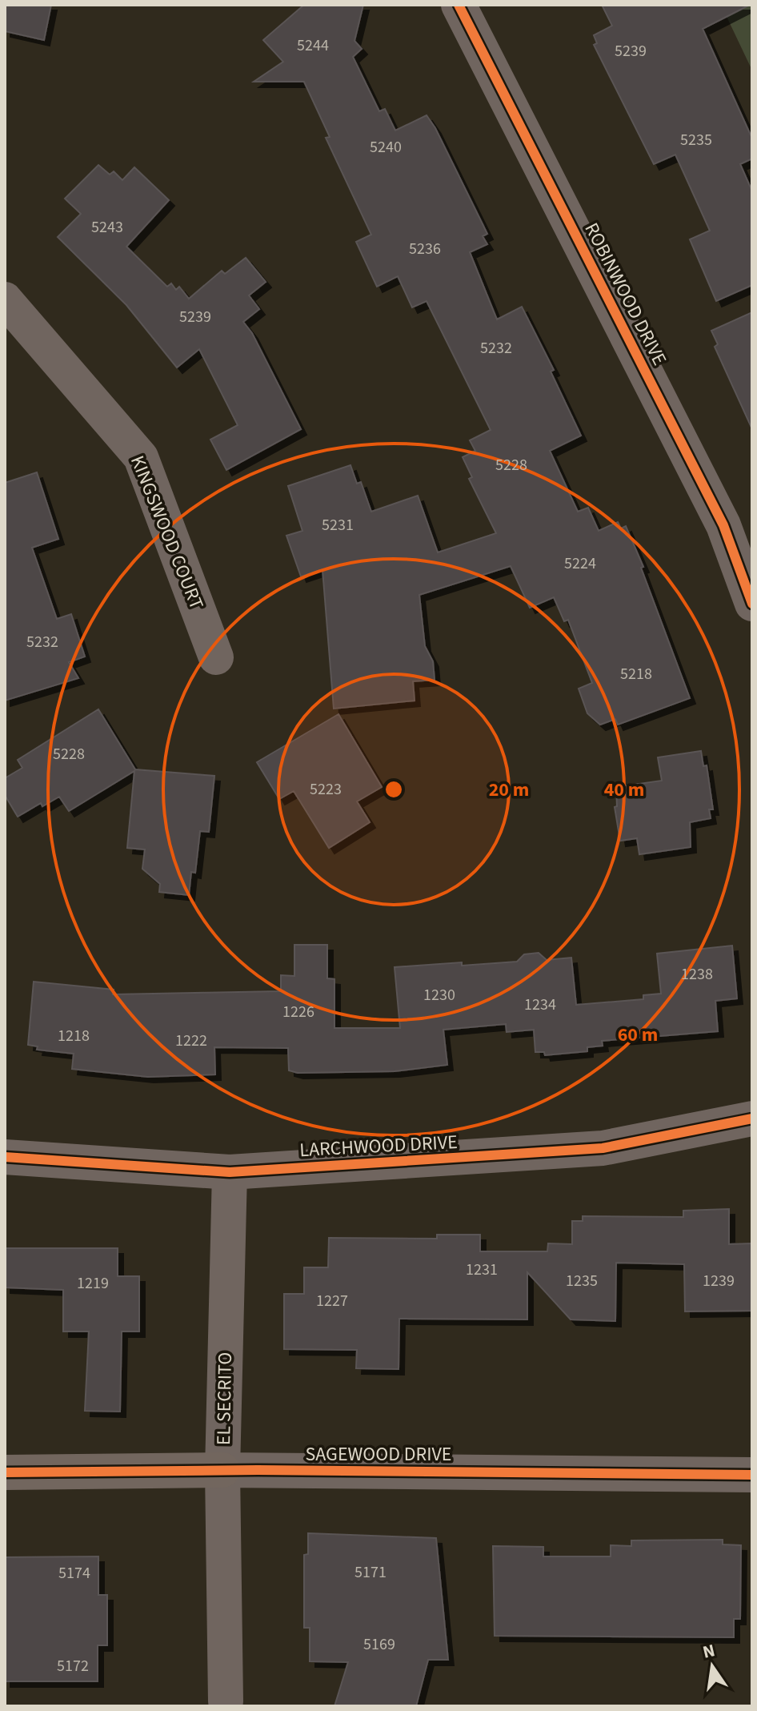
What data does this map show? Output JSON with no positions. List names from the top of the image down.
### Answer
{
  "streets": {
    "street": [
      "ROBINWOOD DRIVE",
      "KINGSWOOD COURT",
      "LARCHWOOD DRIVE",
      "EL SECRITO",
      "SAGEWOOD DRIVE"
    ]
  },
  "crossings": [
    ["LARCHWOOD DRIVE", "EL SECRITO"],
    ["EL SECRITO", "SAGEWOOD DRIVE"]
  ],
  "house_numbers": [
    "5244",
    "5239",
    "5235",
    "5240",
    "5243",
    "5236",
    "5239",
    "5232",
    "5228",
    "5231",
    "5224",
    "5232",
    "5218",
    "5228",
    "5223",
    "1238",
    "1230",
    "1234",
    "1226",
    "1218",
    "1222",
    "1231",
    "1235",
    "1239",
    "1219",
    "1227",
    "5171",
    "5174",
    "5169",
    "5172"
  ],
  "north": "top",
  "rings": ["20 m", "40 m", "60 m"]
}
